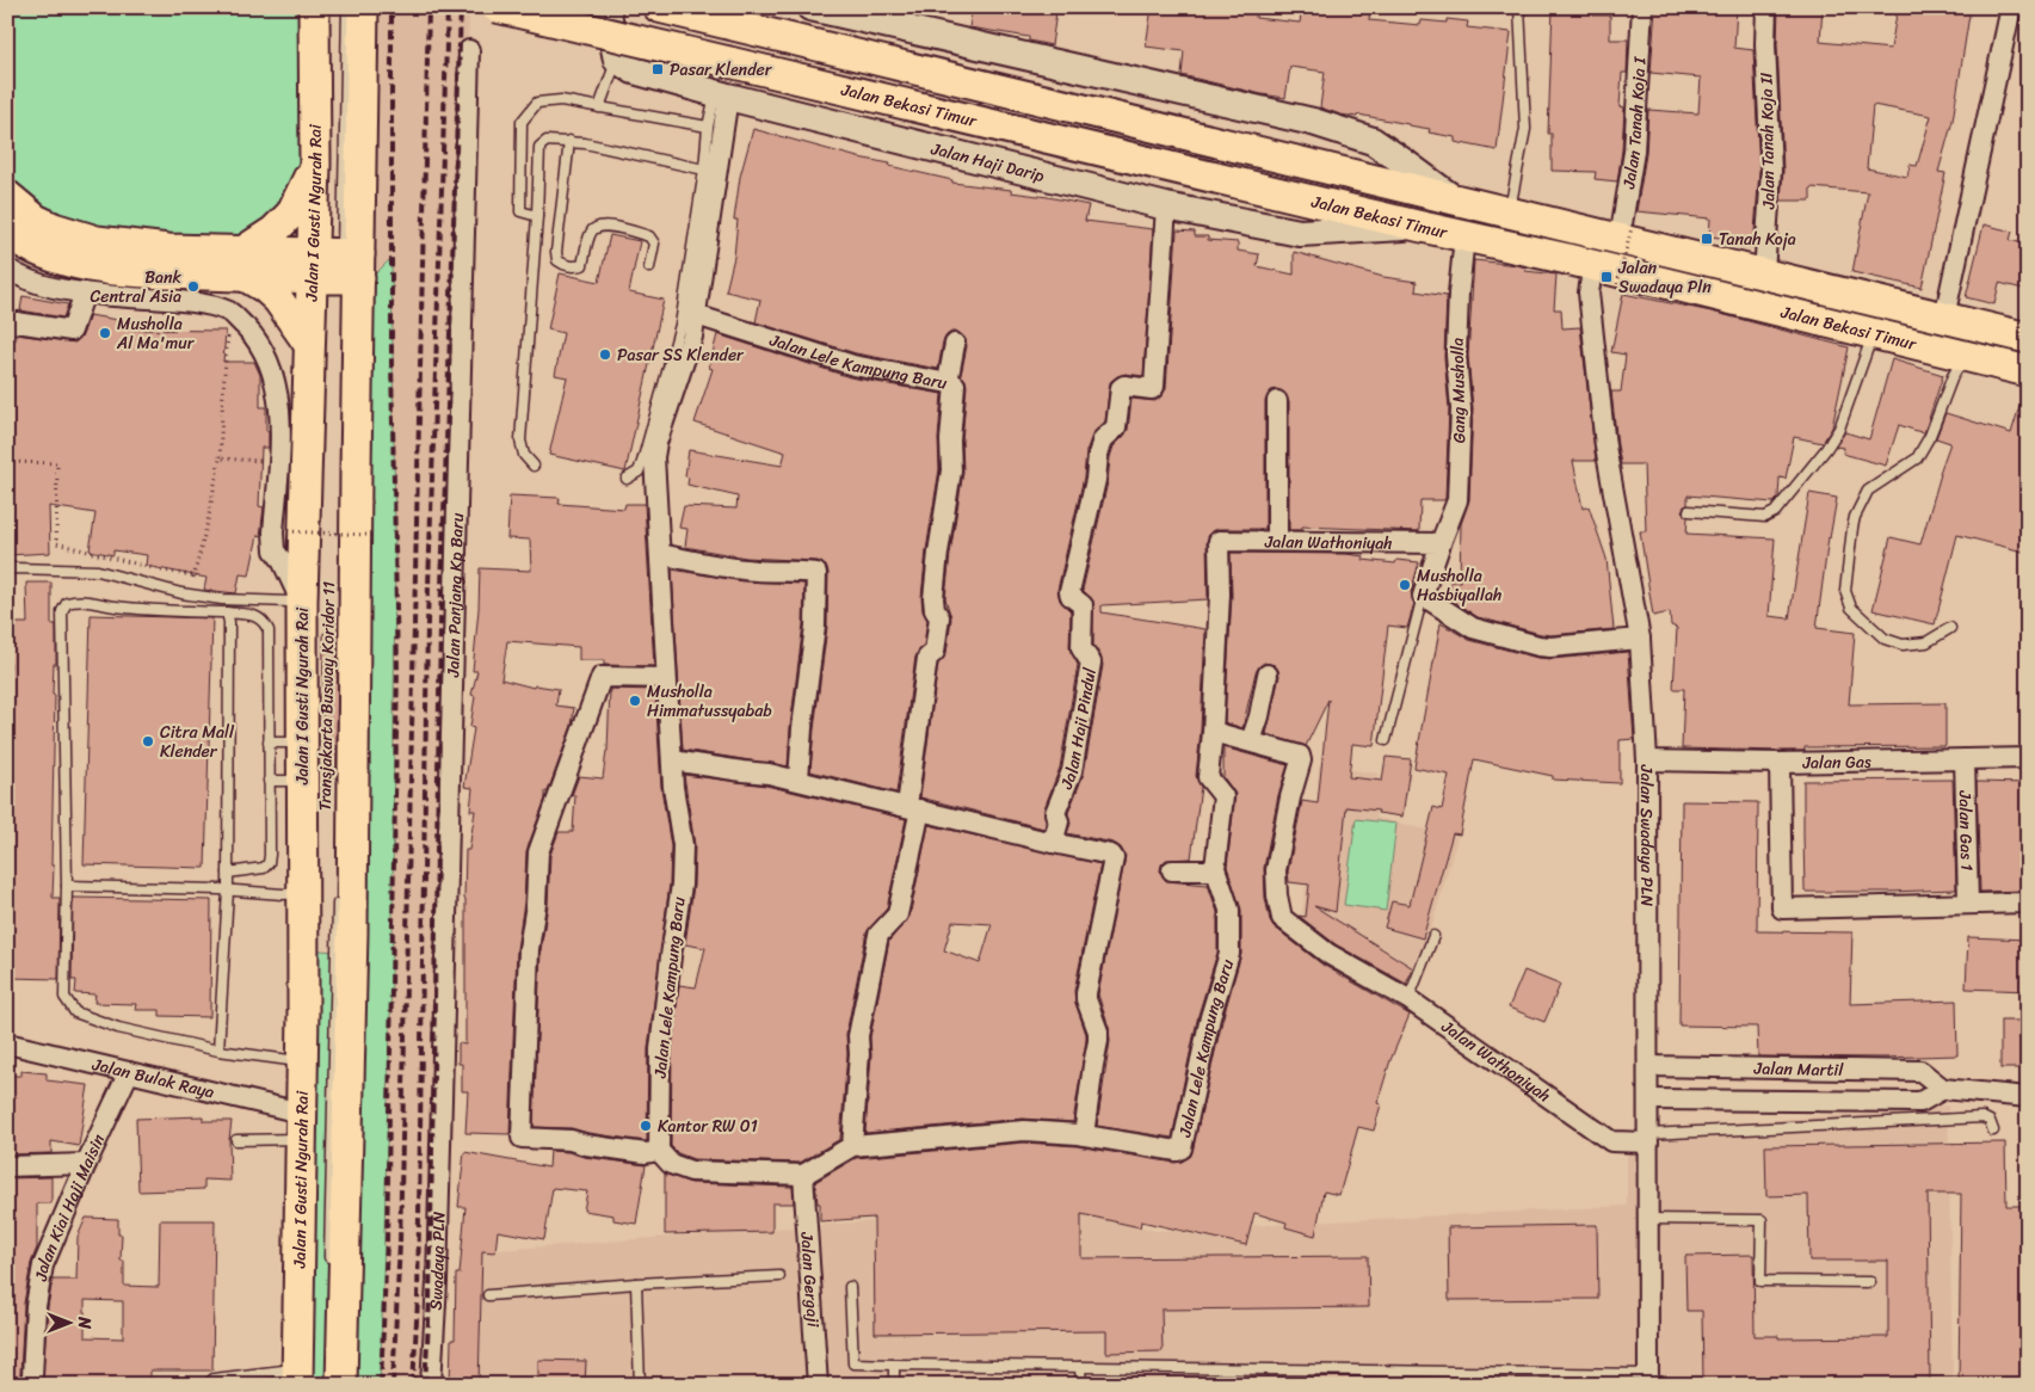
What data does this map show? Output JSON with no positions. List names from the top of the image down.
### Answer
{
  "streets": {
    "main road": ["Jalan Bekasi Timur", "Jalan Haji Darip", "Jalan I Gusti Ngurah Rai"],
    "street": [
      "Jalan Tanah Koja I",
      "Jalan Tanah Koja II",
      "Jalan Lele Kampung Baru",
      "Gang Musholla",
      "Jalan Wathoniyah",
      "Jalan Panjang Kp Baru",
      "Jalan Haji Pindul",
      "Jalan Gas",
      "Jalan Gas 1",
      "Jalan Swadaya PLN",
      "Jalan Martil",
      "Jalan Bulak Raya",
      "Jalan Kiai Haji Maisin",
      "Swadaya PLN",
      "Jalan Gergaji"
    ]
  },
  "crossings": [
    ["Jalan Bekasi Timur", "Jalan Tanah Koja I"],
    ["Jalan Bekasi Timur", "Jalan Tanah Koja II"],
    ["Jalan Bekasi Timur", "Jalan Haji Darip"],
    ["Jalan Bekasi Timur", "Gang Musholla"],
    ["Jalan Bekasi Timur", "Jalan Swadaya PLN"],
    ["Jalan Haji Darip", "Jalan Lele Kampung Baru"],
    ["Jalan Haji Darip", "Jalan Haji Pindul"],
    ["Jalan I Gusti Ngurah Rai", "Jalan Bulak Raya"],
    ["Jalan Lele Kampung Baru", "Jalan Wathoniyah"],
    ["Jalan Lele Kampung Baru", "Jalan Gergaji"],
    ["Gang Musholla", "Jalan Wathoniyah"],
    ["Jalan Wathoniyah", "Jalan Swadaya PLN"],
    ["Jalan Panjang Kp Baru", "Swadaya PLN"],
    ["Jalan Gas", "Jalan Gas 1"],
    ["Jalan Gas", "Jalan Swadaya PLN"],
    ["Jalan Swadaya PLN", "Jalan Martil"],
    ["Jalan Bulak Raya", "Jalan Kiai Haji Maisin"]
  ],
  "places": {
    "transit": ["Pasar Klender", "Tanah Koja", "Jalan Swadaya Pln"],
    "other": [
      "Bank Central Asia",
      "Musholla Al Ma'mur",
      "Pasar SS Klender",
      "Musholla Hasbiyallah",
      "Musholla Himmatussyabab",
      "Citra Mall Klender",
      "Kantor RW 01"
    ]
  },
  "north": "right"
}
